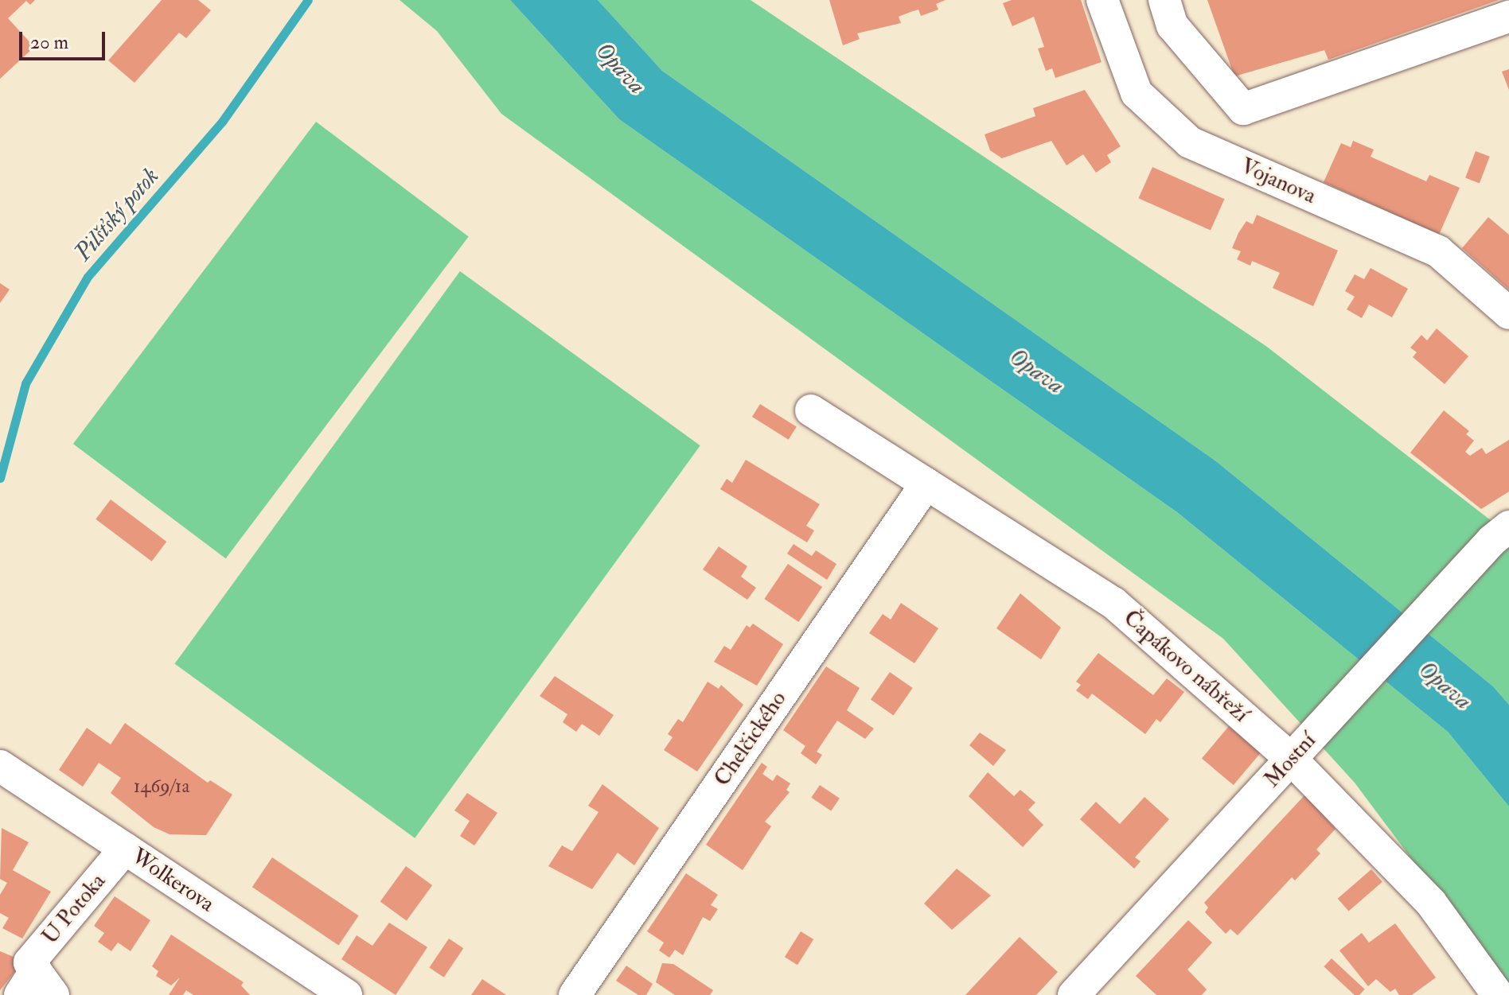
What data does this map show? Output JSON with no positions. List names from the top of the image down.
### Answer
{
  "streets": {
    "street": [
      "Vojanova",
      "Čapákovo nábřeží",
      "Chelčického",
      "Mostní",
      "Wolkerova",
      "U Potoka"
    ]
  },
  "crossings": [
    ["Čapákovo nábřeží", "Chelčického"],
    ["Čapákovo nábřeží", "Mostní"],
    ["Wolkerova", "U Potoka"]
  ],
  "water": ["Opava", "Pilšťský potok"],
  "house_numbers": ["1469/1a"],
  "scale_bar": "20 m"
}
